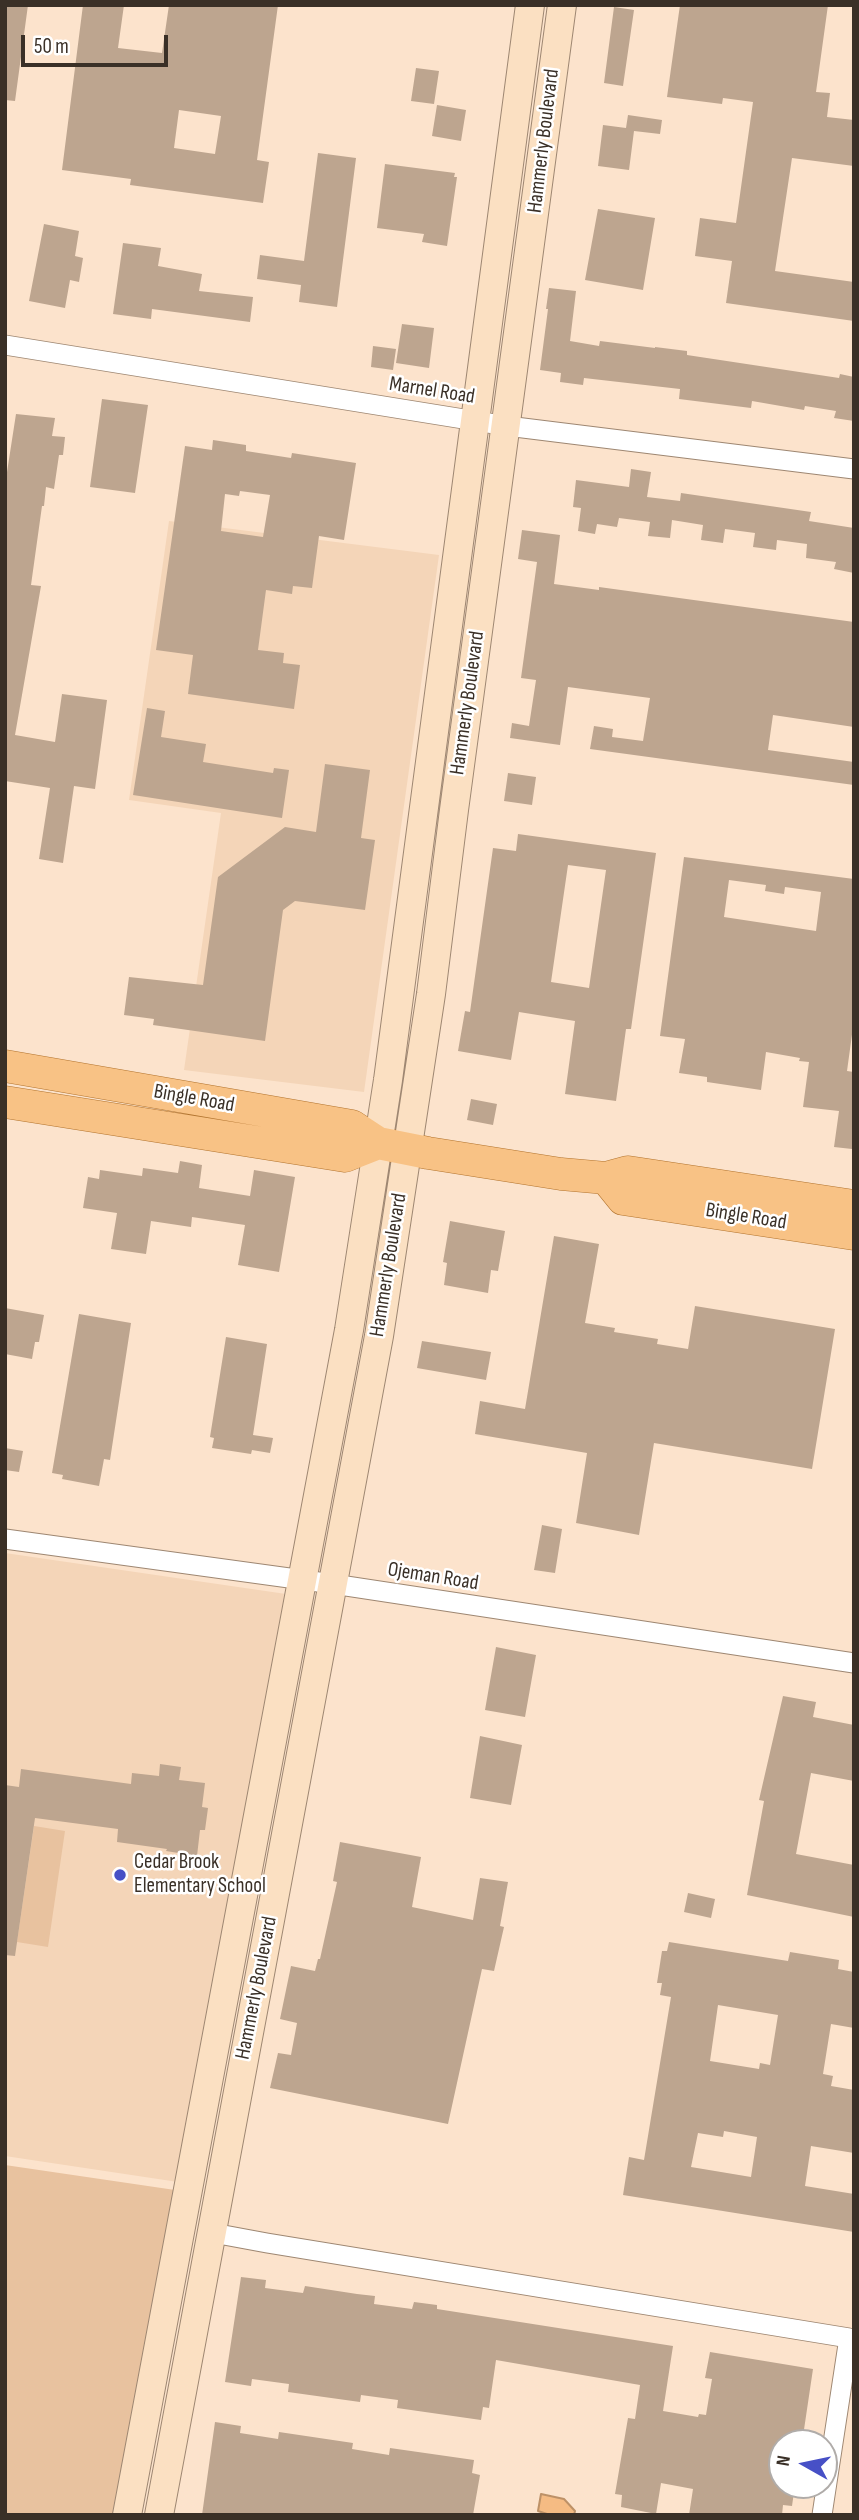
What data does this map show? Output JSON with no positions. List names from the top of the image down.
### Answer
{
  "streets": {
    "main road": ["Hammerly Boulevard", "Bingle Road"],
    "street": ["Marnel Road", "Ojeman Road"]
  },
  "crossings": [
    ["Hammerly Boulevard", "Marnel Road"],
    ["Hammerly Boulevard", "Bingle Road"],
    ["Hammerly Boulevard", "Ojeman Road"]
  ],
  "places": ["Cedar Brook Elementary School"],
  "scale_bar": "50 m",
  "north": "left"
}
